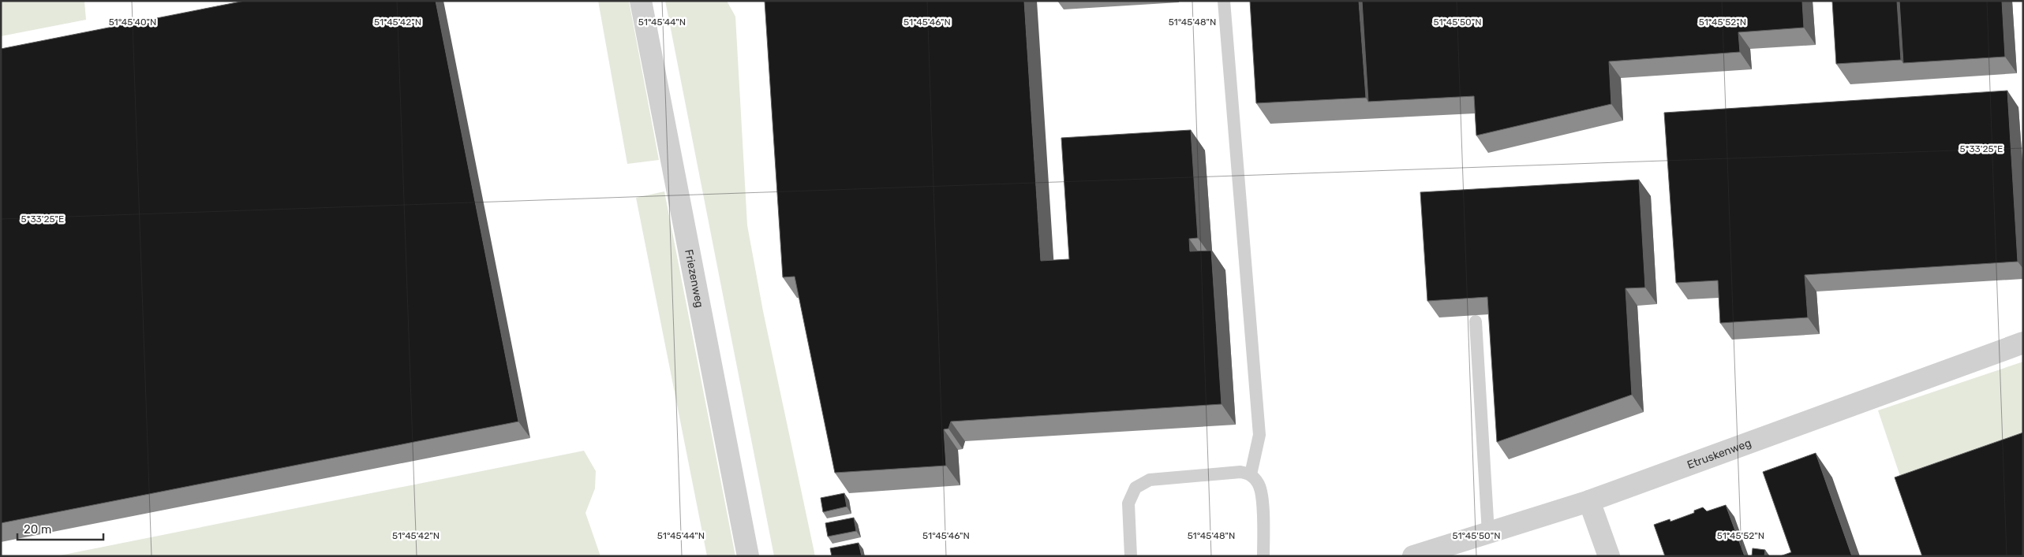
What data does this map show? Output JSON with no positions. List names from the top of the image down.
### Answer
{
  "streets": {
    "street": ["Friezenweg", "Etruskenweg"]
  },
  "scale_bar": "20 m",
  "coordinates": [
    "51°45'40\"N",
    "51°45'42\"N",
    "51°45'44\"N",
    "51°45'46\"N",
    "51°45'48\"N",
    "51°45'50\"N",
    "51°45'52\"N",
    "5°33'25\"E"
  ]
}
